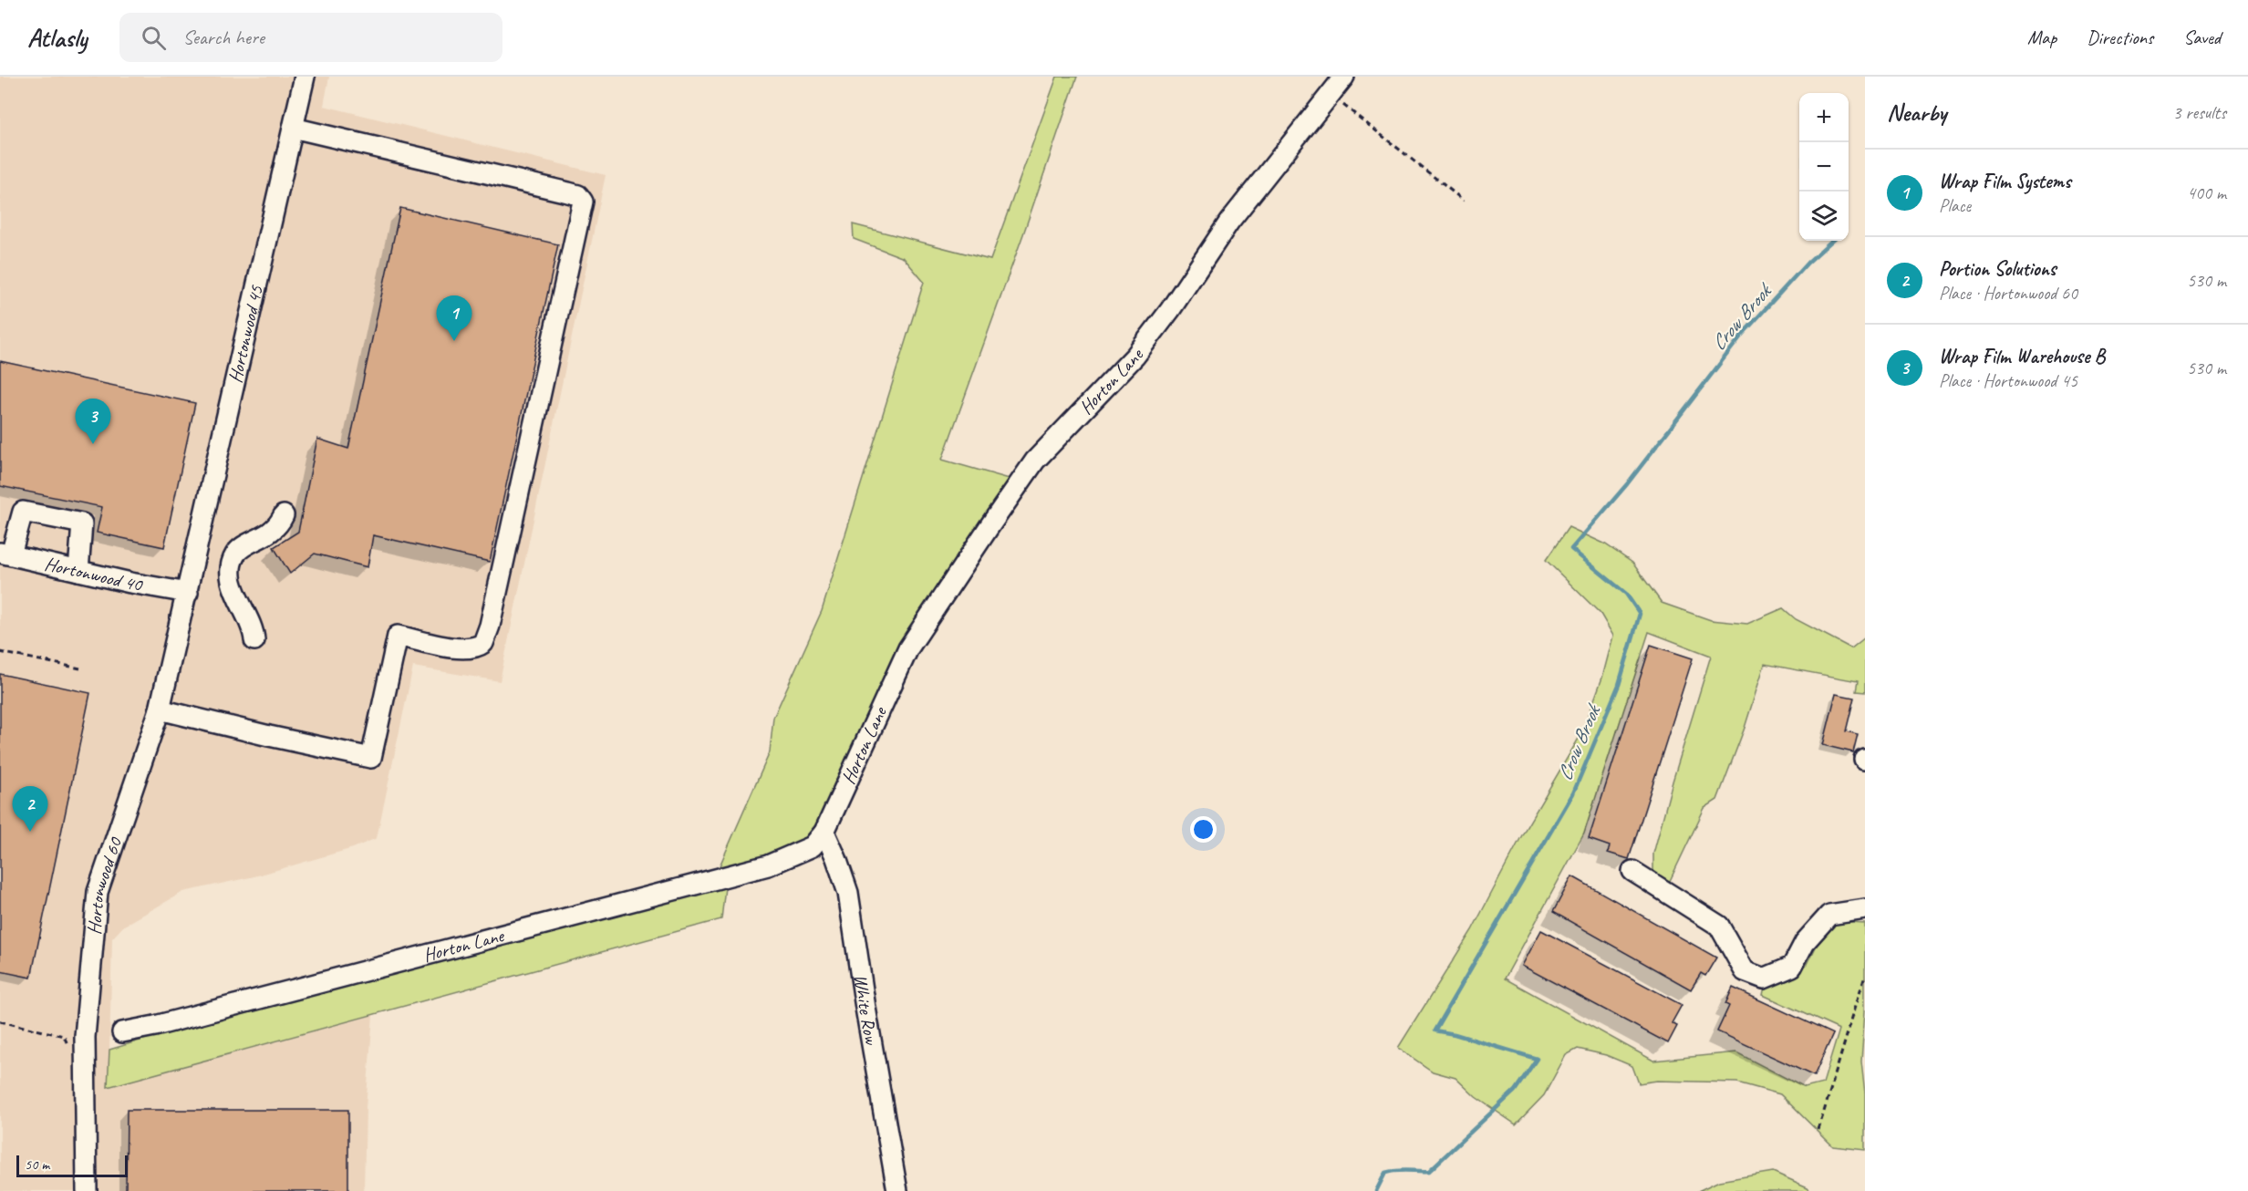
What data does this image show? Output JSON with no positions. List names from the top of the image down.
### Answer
{
  "streets": {
    "street": [
      "Hortonwood 45",
      "Horton Lane",
      "Hortonwood 40",
      "Hortonwood 60",
      "White Row"
    ]
  },
  "crossings": [
    ["Hortonwood 45", "Hortonwood 40"],
    ["Hortonwood 45", "Hortonwood 60"],
    ["Horton Lane", "White Row"],
    ["Hortonwood 40", "Hortonwood 60"]
  ],
  "water": ["Crow Brook"],
  "scale_bar": "50 m",
  "page": {
    "header": "Atlasly",
    "search": "Search here",
    "nav": ["Map", "Directions", "Saved"],
    "heading": ["Nearby", "3 results"],
    "map_buttons": ["+", "−"],
    "list": [
      {
        "mark": "1",
        "name": "Wrap Film Systems",
        "note": "Place",
        "value": "400 m"
      },
      {
        "mark": "2",
        "name": "Portion Solutions",
        "note": "Place · Hortonwood 60",
        "value": "530 m"
      },
      {
        "mark": "3",
        "name": "Wrap Film Warehouse B",
        "note": "Place · Hortonwood 45",
        "value": "530 m"
      }
    ],
    "pins": ["1", "3", "2"],
    "scale": "50 m"
  }
}
